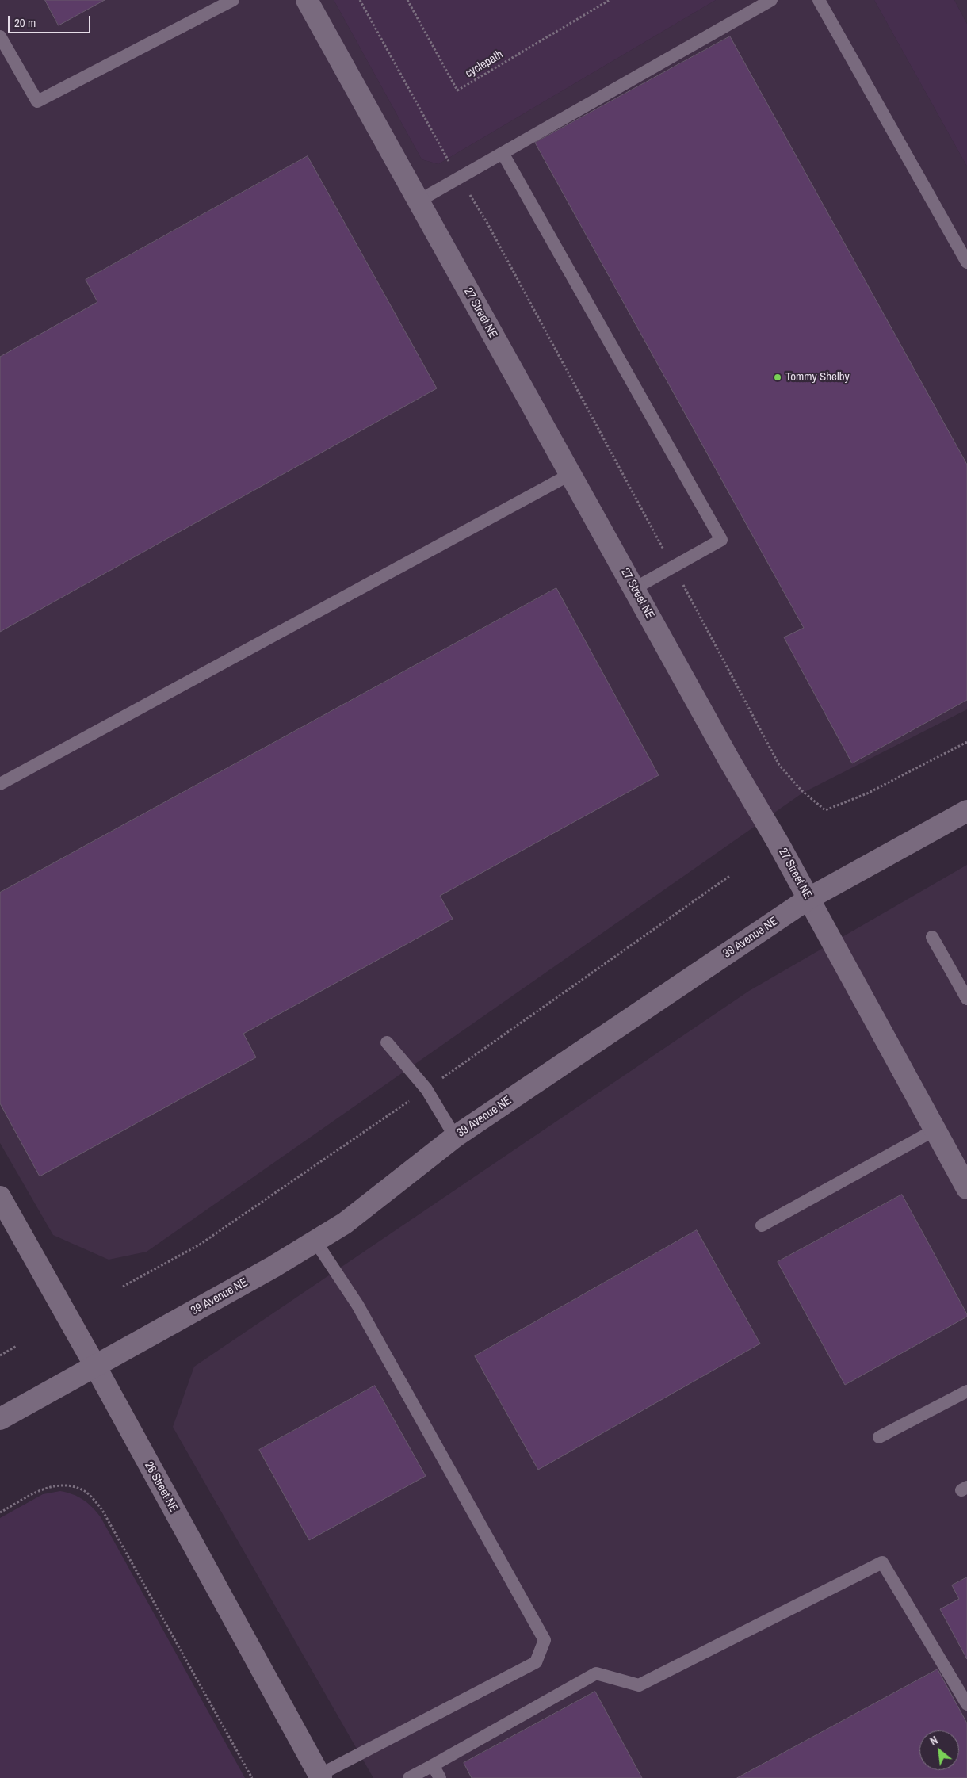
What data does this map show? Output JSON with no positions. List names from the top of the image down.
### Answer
{
  "streets": {
    "street": ["27 Street NE", "39 Avenue NE", "26 Street NE"],
    "path": ["cyclepath"]
  },
  "crossings": [
    ["27 Street NE", "39 Avenue NE"],
    ["39 Avenue NE", "26 Street NE"]
  ],
  "places": ["Tommy Shelby"],
  "scale_bar": "20 m",
  "north": "top left"
}
